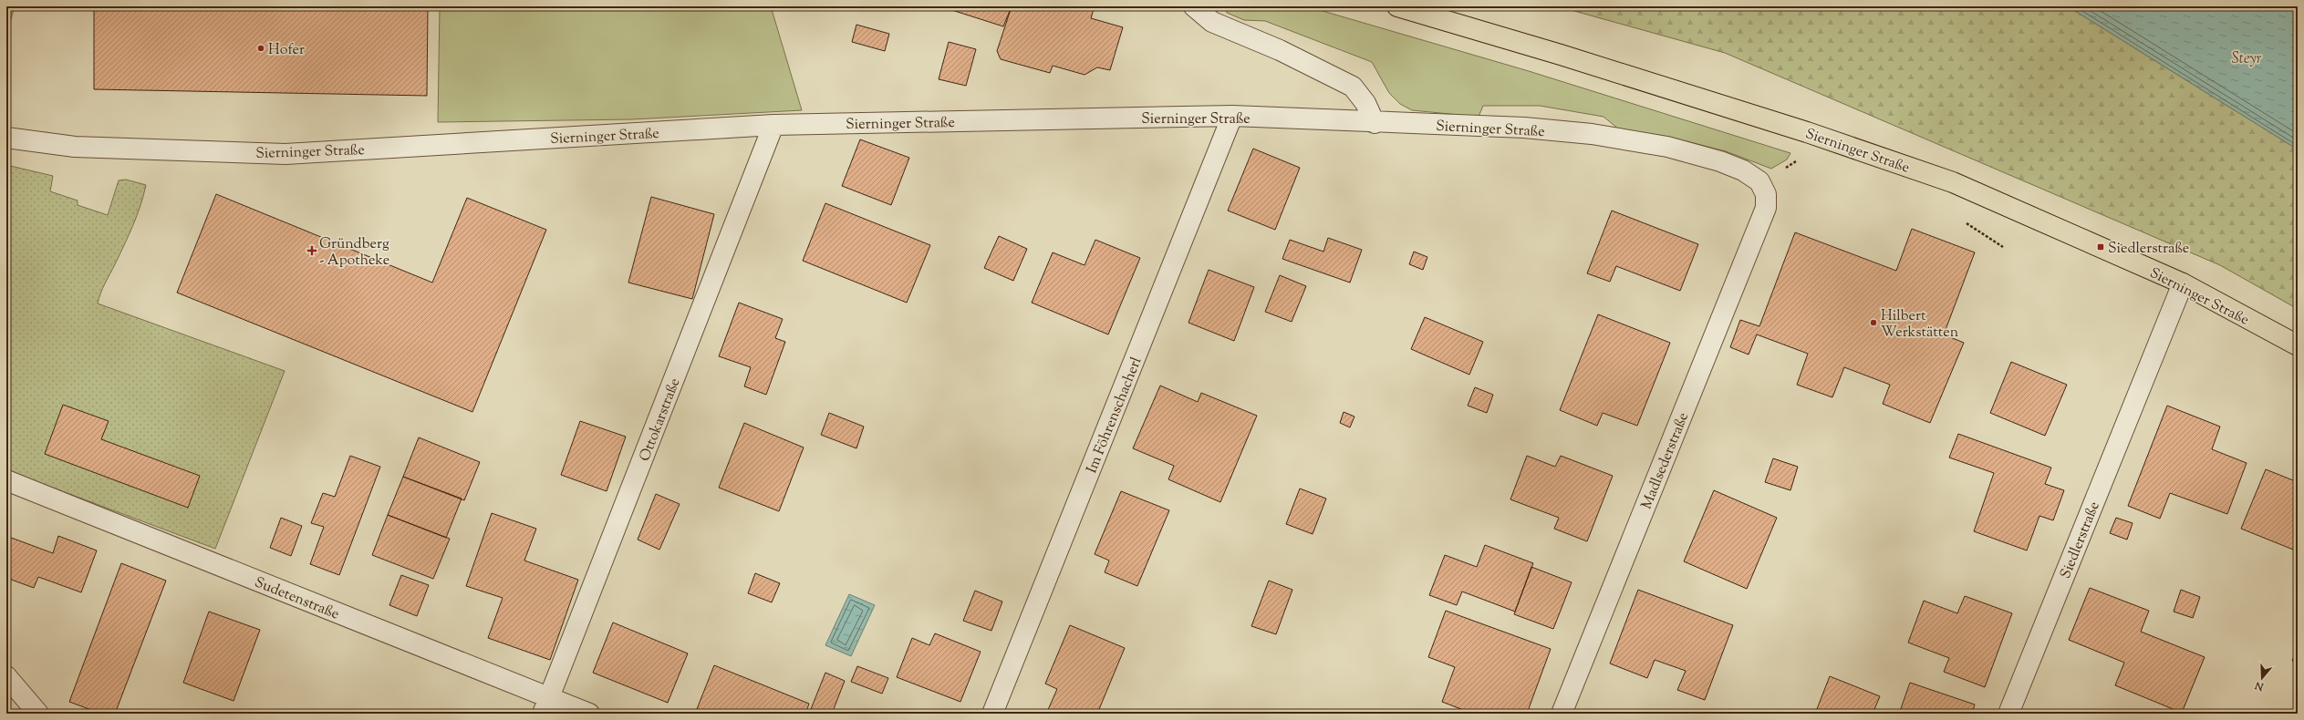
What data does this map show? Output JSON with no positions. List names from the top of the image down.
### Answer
{
  "streets": {
    "main road": ["Sierninger Straße"],
    "street": [
      "Im Föhrenschacherl",
      "Ottokarstraße",
      "Madlsederstraße",
      "Siedlerstraße",
      "Sudetenstraße"
    ]
  },
  "crossings": [
    ["Sierninger Straße", "Im Föhrenschacherl"],
    ["Sierninger Straße", "Ottokarstraße"],
    ["Sierninger Straße", "Madlsederstraße"],
    ["Sierninger Straße", "Siedlerstraße"],
    ["Ottokarstraße", "Sudetenstraße"]
  ],
  "water": ["Steyr"],
  "places": {
    "other": ["Hofer", "Hilbert Werkstätten"],
    "transit": ["Siedlerstraße"],
    "health": ["Gründberg - Apotheke"]
  },
  "north": "bottom"
}
